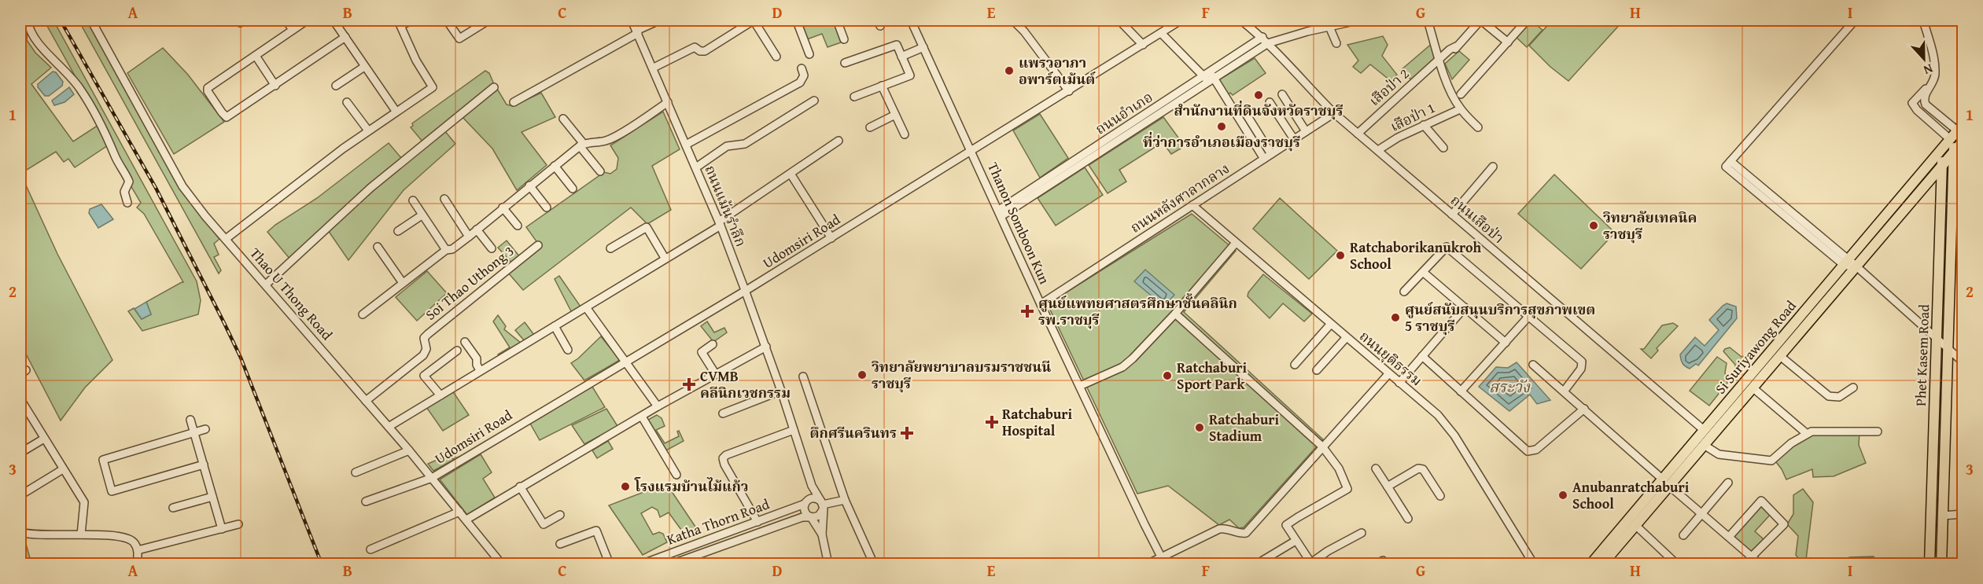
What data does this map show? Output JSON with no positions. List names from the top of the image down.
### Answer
{
  "streets": {
    "main road": ["Si Suriyawong Road", "Phet Kasem Road"],
    "street": [
      "เสือป่า 2",
      "ถนนอำเภอ",
      "เสือป่า 1",
      "ถนนหลังศาลากลาง",
      "ถนนแม้นรำลึก",
      "ถนนเสือป่า",
      "Thanon Somboon Kun",
      "Udomsiri Road",
      "Soi Thao Uthong 3",
      "Thao U Thong Road",
      "ถนนยุติธรรม",
      "Katha Thorn Road"
    ]
  },
  "crossings": [
    ["เสือป่า 2", "ถนนเสือป่า"],
    ["ถนนอำเภอ", "ถนนเสือป่า"],
    ["ถนนอำเภอ", "Thanon Somboon Kun"],
    ["เสือป่า 1", "ถนนเสือป่า"],
    ["ถนนหลังศาลากลาง", "ถนนเสือป่า"],
    ["ถนนหลังศาลากลาง", "Thanon Somboon Kun"],
    ["ถนนหลังศาลากลาง", "ถนนยุติธรรม"],
    ["ถนนแม้นรำลึก", "Udomsiri Road"],
    ["ถนนแม้นรำลึก", "Katha Thorn Road"],
    ["ถนนเสือป่า", "Si Suriyawong Road"],
    ["Thanon Somboon Kun", "Udomsiri Road"],
    ["Udomsiri Road", "Thao U Thong Road"],
    ["Soi Thao Uthong 3", "Thao U Thong Road"],
    ["Si Suriyawong Road", "Phet Kasem Road"]
  ],
  "water": ["สระวัง"],
  "places": {
    "other": [
      "แพรวอาภา อพาร์ตเม้นต์",
      "สำนักงานที่ดินจังหวัดราชบุรี",
      "ที่ว่าการอำเภอเมืองราชบุรี",
      "วิทยาลัยเทคนิค ราชบุรี",
      "Ratchaborikanukroh School",
      "ศูนย์สนับสนุนบริการสุขภาพเขต 5 ราชบุรี",
      "วิทยาลัยพยาบาลบรมราชชนนี ราชบุรี",
      "Ratchaburi Sport Park",
      "Ratchaburi Stadium",
      "โรงแรมบ้านไม้แก้ว",
      "Anubanratchaburi School"
    ],
    "health": [
      "ศูนย์แพทยศาสตรศึกษาชั้นคลินิก รพ.ราชบุรี",
      "CVMB คลีนิกเวชกรรม",
      "Ratchaburi Hospital",
      "ตึกศรีนครินทร"
    ]
  },
  "north": "bottom",
  "grid": {
    "columns": [
      "A",
      "B",
      "C",
      "D",
      "E",
      "F",
      "G",
      "H",
      "I"
    ],
    "rows": ["1", "2", "3"]
  }
}
